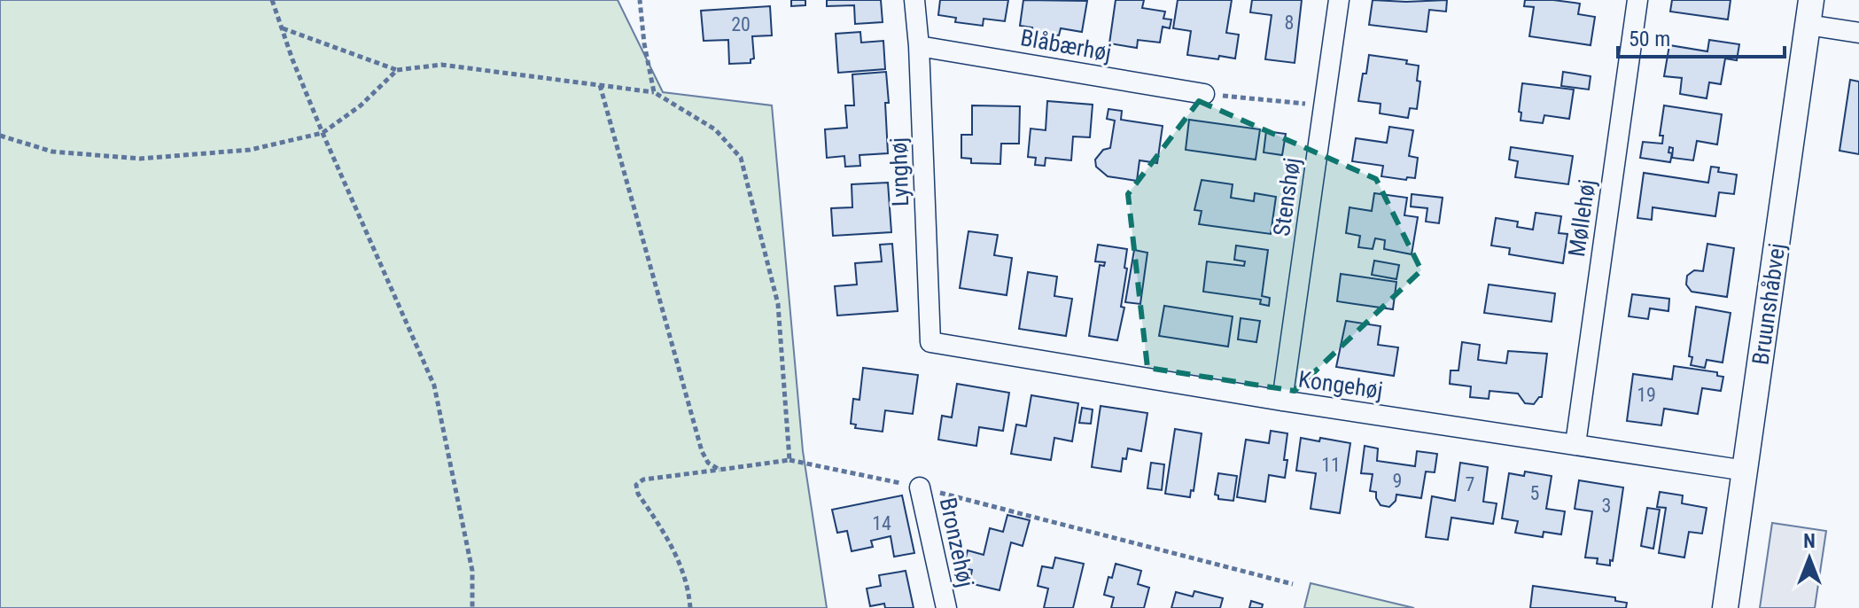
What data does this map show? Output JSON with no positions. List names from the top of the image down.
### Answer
{
  "streets": {
    "street": [
      "Blåbærhøj",
      "Lynghøj",
      "Stenshøj",
      "Møllehøj",
      "Bruunshåbvej",
      "Kongehøj",
      "Bronzehøj"
    ]
  },
  "crossings": [
    ["Blåbærhøj", "Lynghøj"],
    ["Lynghøj", "Kongehøj"],
    ["Stenshøj", "Kongehøj"],
    ["Møllehøj", "Kongehøj"],
    ["Bruunshåbvej", "Kongehøj"]
  ],
  "house_numbers": [
    "8",
    "20",
    "19",
    "11",
    "9",
    "7",
    "5",
    "3",
    "14"
  ],
  "scale_bar": "50 m",
  "north": "top"
}
